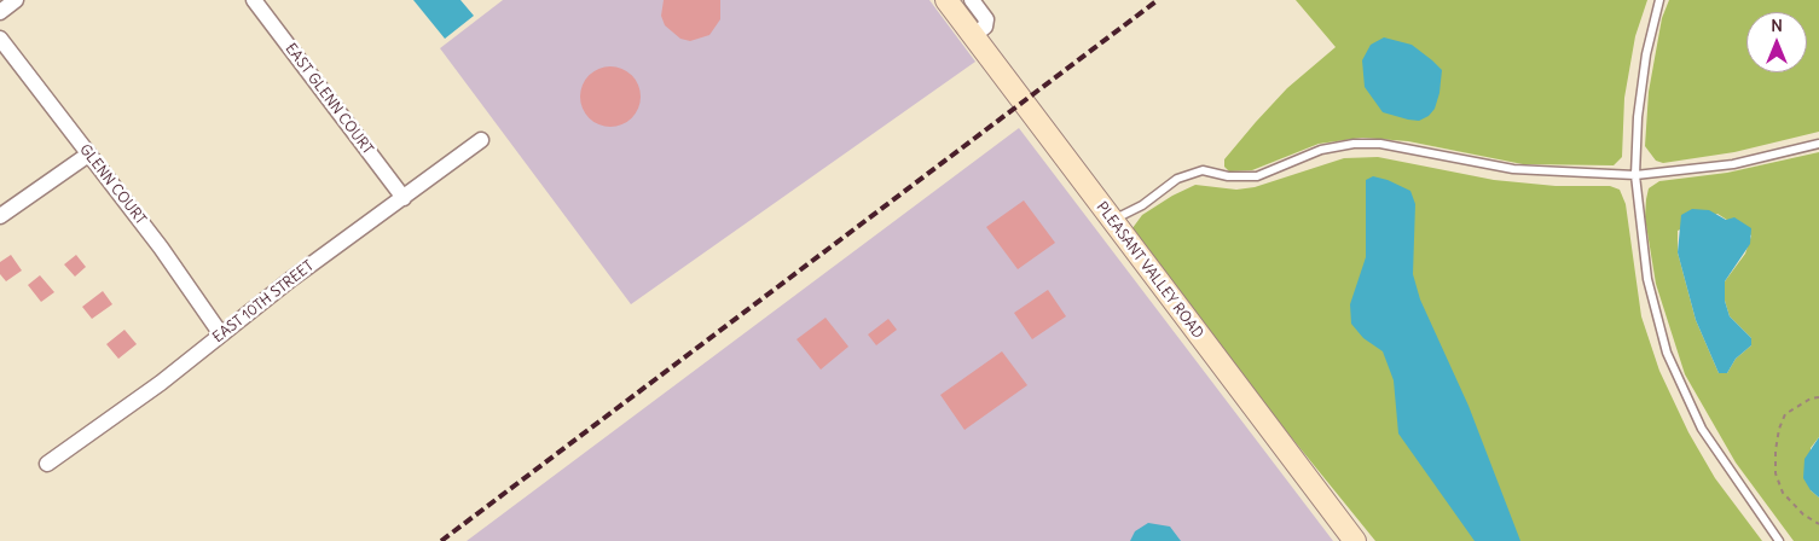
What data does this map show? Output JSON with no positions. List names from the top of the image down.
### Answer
{
  "streets": {
    "street": [
      "EAST GLENN COURT",
      "GLENN COURT",
      "PLEASANT VALLEY ROAD",
      "EAST 10TH STREET"
    ]
  },
  "crossings": [
    ["EAST GLENN COURT", "EAST 10TH STREET"],
    ["GLENN COURT", "EAST 10TH STREET"]
  ],
  "north": "top"
}
